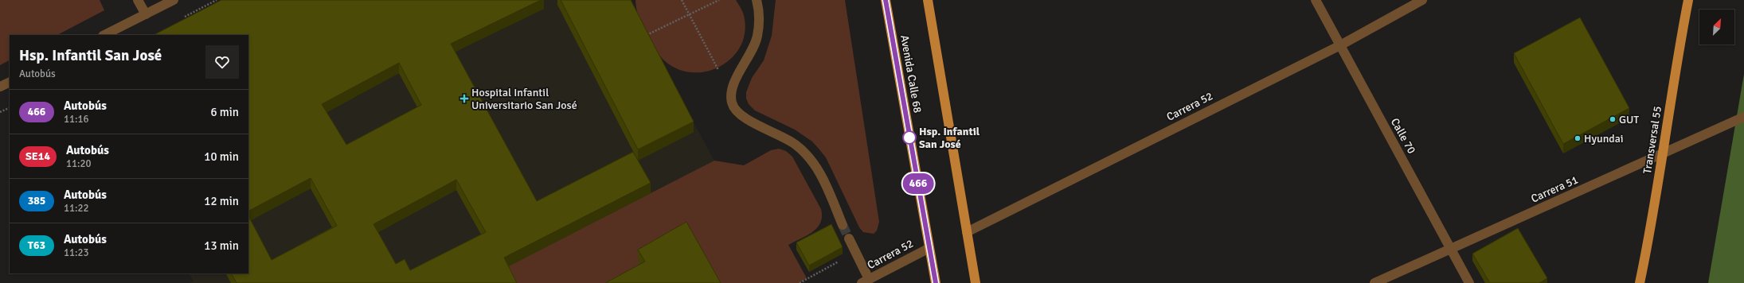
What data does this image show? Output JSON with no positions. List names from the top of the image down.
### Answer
{
  "streets": {
    "main road": ["Avenida Calle 68", "Transversal 55"],
    "street": ["Carrera 52", "Calle 70", "Carrera 51"]
  },
  "crossings": [
    ["Avenida Calle 68", "Carrera 52"],
    ["Carrera 52", "Calle 70"],
    ["Calle 70", "Carrera 51"],
    ["Transversal 55", "Carrera 51"]
  ],
  "places": {
    "health": ["Hospital Infantil Universitario San José"],
    "other": ["GUT", "Hsp. Infantil San José", "Hyundai"]
  },
  "lines": ["bus line 466"],
  "north": "top right",
  "page": {
    "on_map": "466",
    "heading": ["Hsp. Infantil San José", "Autobús"],
    "list": [
      {
        "mark": "466",
        "name": "Autobús",
        "note": "11:16",
        "value": "6 min"
      },
      {
        "mark": "SE14",
        "name": "Autobús",
        "note": "11:20",
        "value": "10 min"
      },
      {
        "mark": "385",
        "name": "Autobús",
        "note": "11:22",
        "value": "12 min"
      },
      {
        "mark": "T63",
        "name": "Autobús",
        "note": "11:23",
        "value": "13 min"
      }
    ]
  }
}
